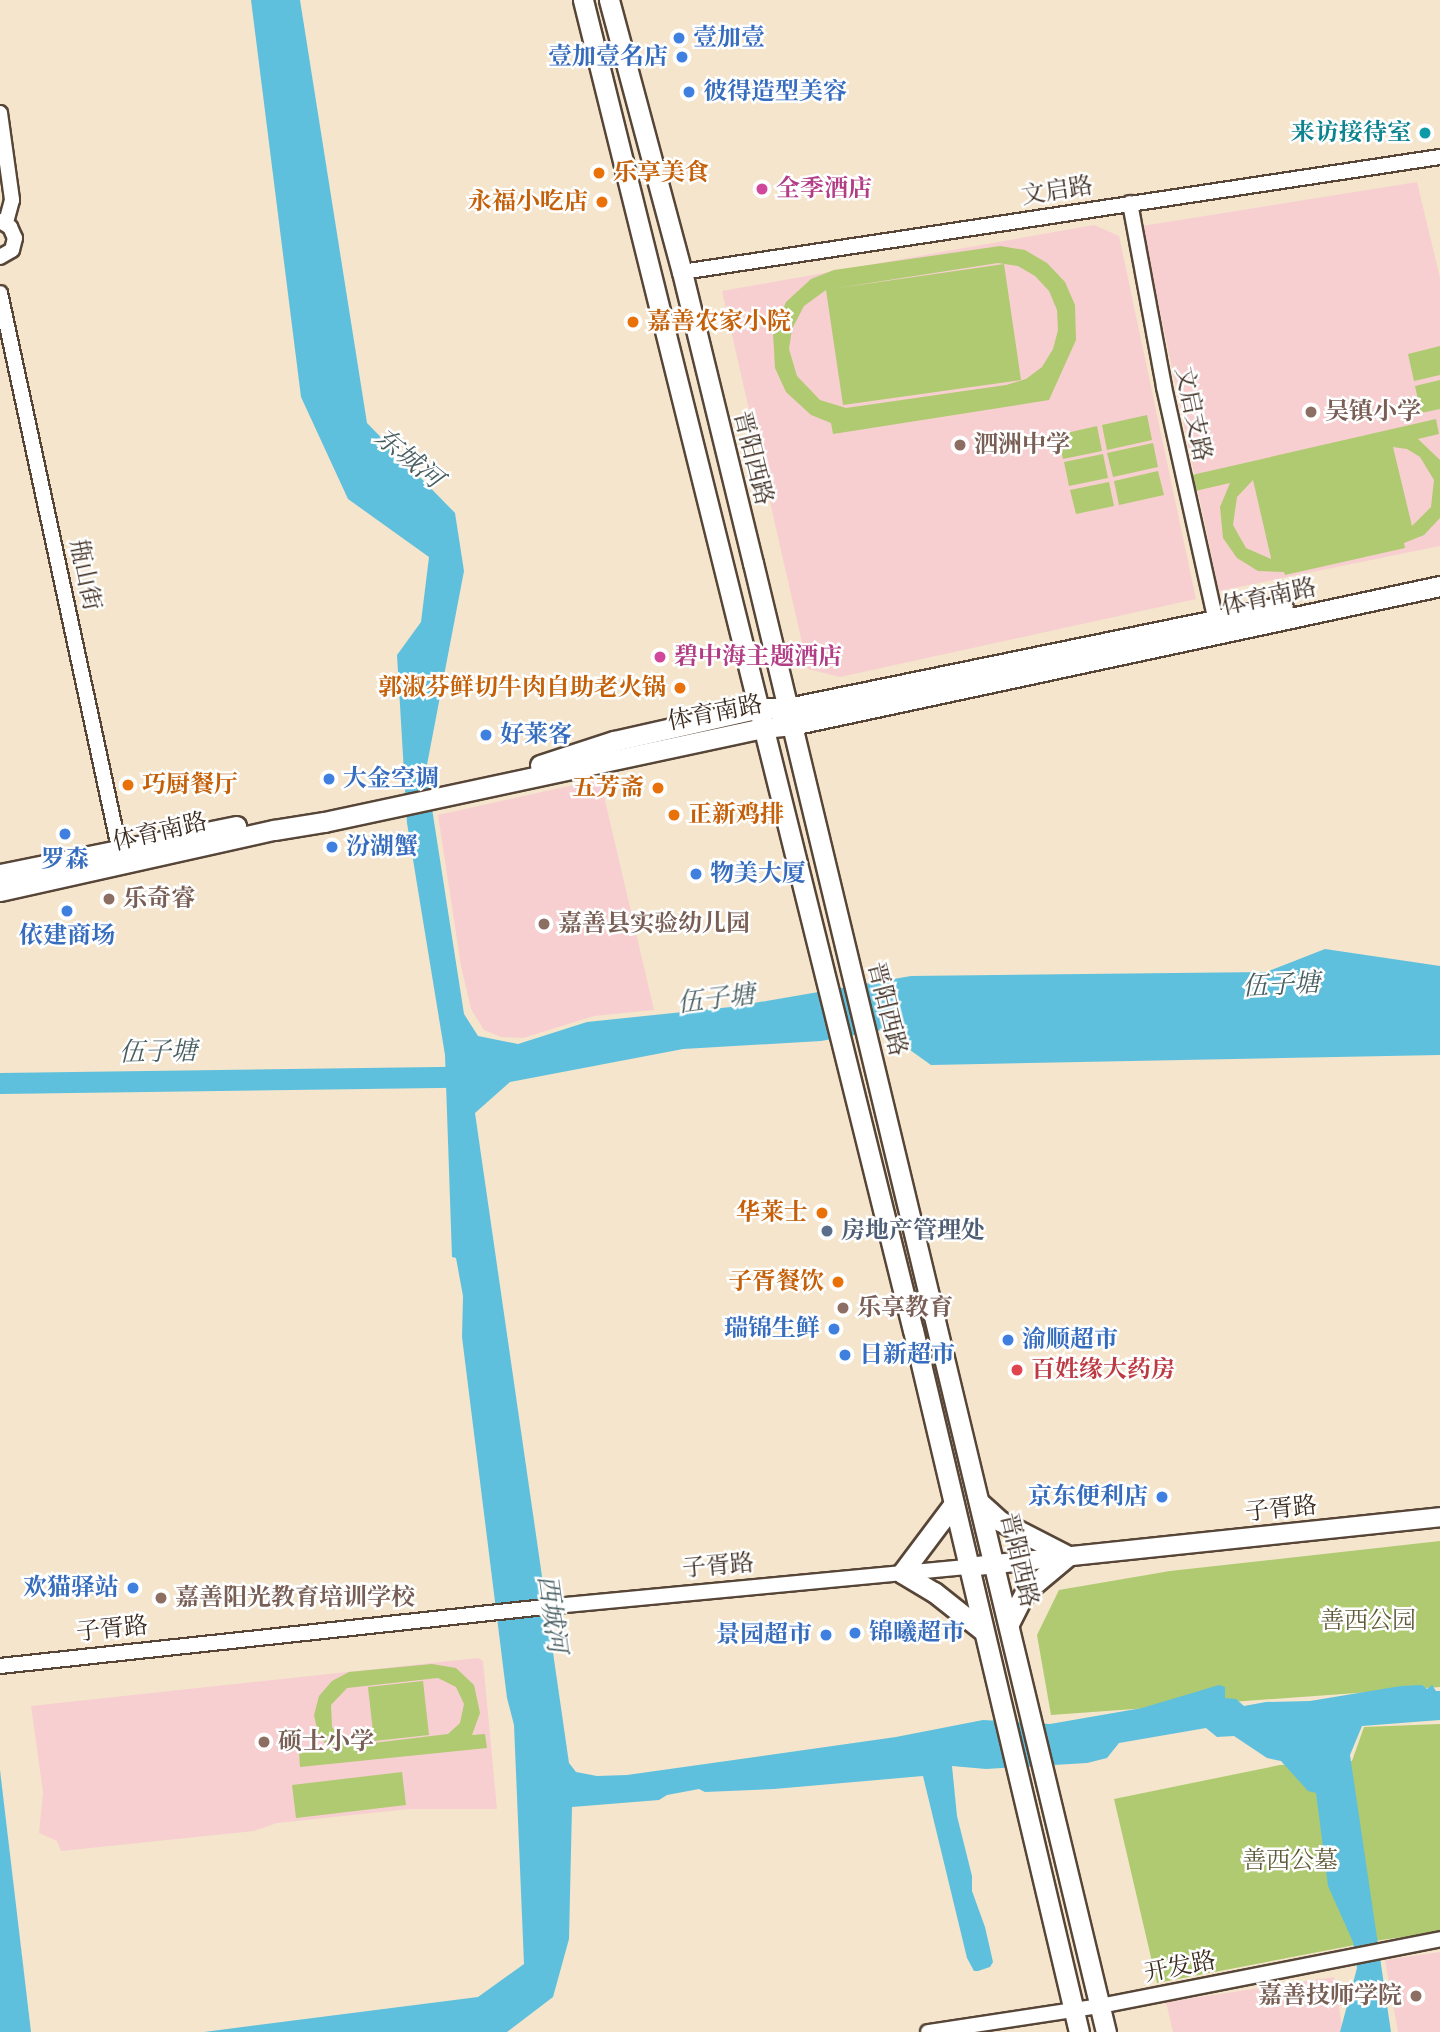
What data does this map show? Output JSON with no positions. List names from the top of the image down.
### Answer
{
  "streets": {
    "main road": ["晋阳西路", "体育南路"],
    "street": [
      "文启路",
      "文启支路",
      "甁山街",
      "子胥路",
      "开发路"
    ]
  },
  "crossings": [
    ["文启路", "文启支路"],
    ["文启路", "晋阳西路"],
    ["文启支路", "体育南路"],
    ["晋阳西路", "体育南路"],
    ["晋阳西路", "子胥路"],
    ["晋阳西路", "开发路"],
    ["甁山街", "体育南路"]
  ],
  "water": ["东城河", "伍子塘", "西城河"],
  "parks": ["善西公园", "善西公墓"],
  "places": [
    "壹加壹",
    "壹加壹名店",
    "彼得造型美容",
    "来访接待室",
    "乐享美食",
    "全季酒店",
    "永福小吃店",
    "嘉善农家小院",
    "吴镇小学",
    "泗洲中学",
    "碧中海主题酒店",
    "郭淑芬鲜切牛肉自助老火锅",
    "好莱客",
    "大金空调",
    "巧厨餐厅",
    "五芳斋",
    "正新鸡排",
    "罗森",
    "汾湖蟹",
    "物美大厦",
    "乐奇睿",
    "依建商场",
    "嘉善县实验幼儿园",
    "华莱士",
    "房地产管理处",
    "子胥餐饮",
    "乐享教育",
    "瑞锦生鲜",
    "渝顺超市",
    "日新超市",
    "百姓缘大药房",
    "京东便利店",
    "欢猫驿站",
    "嘉善阳光教育培训学校",
    "锦曦超市",
    "景园超市",
    "硕士小学",
    "嘉善技师学院"
  ]
}
